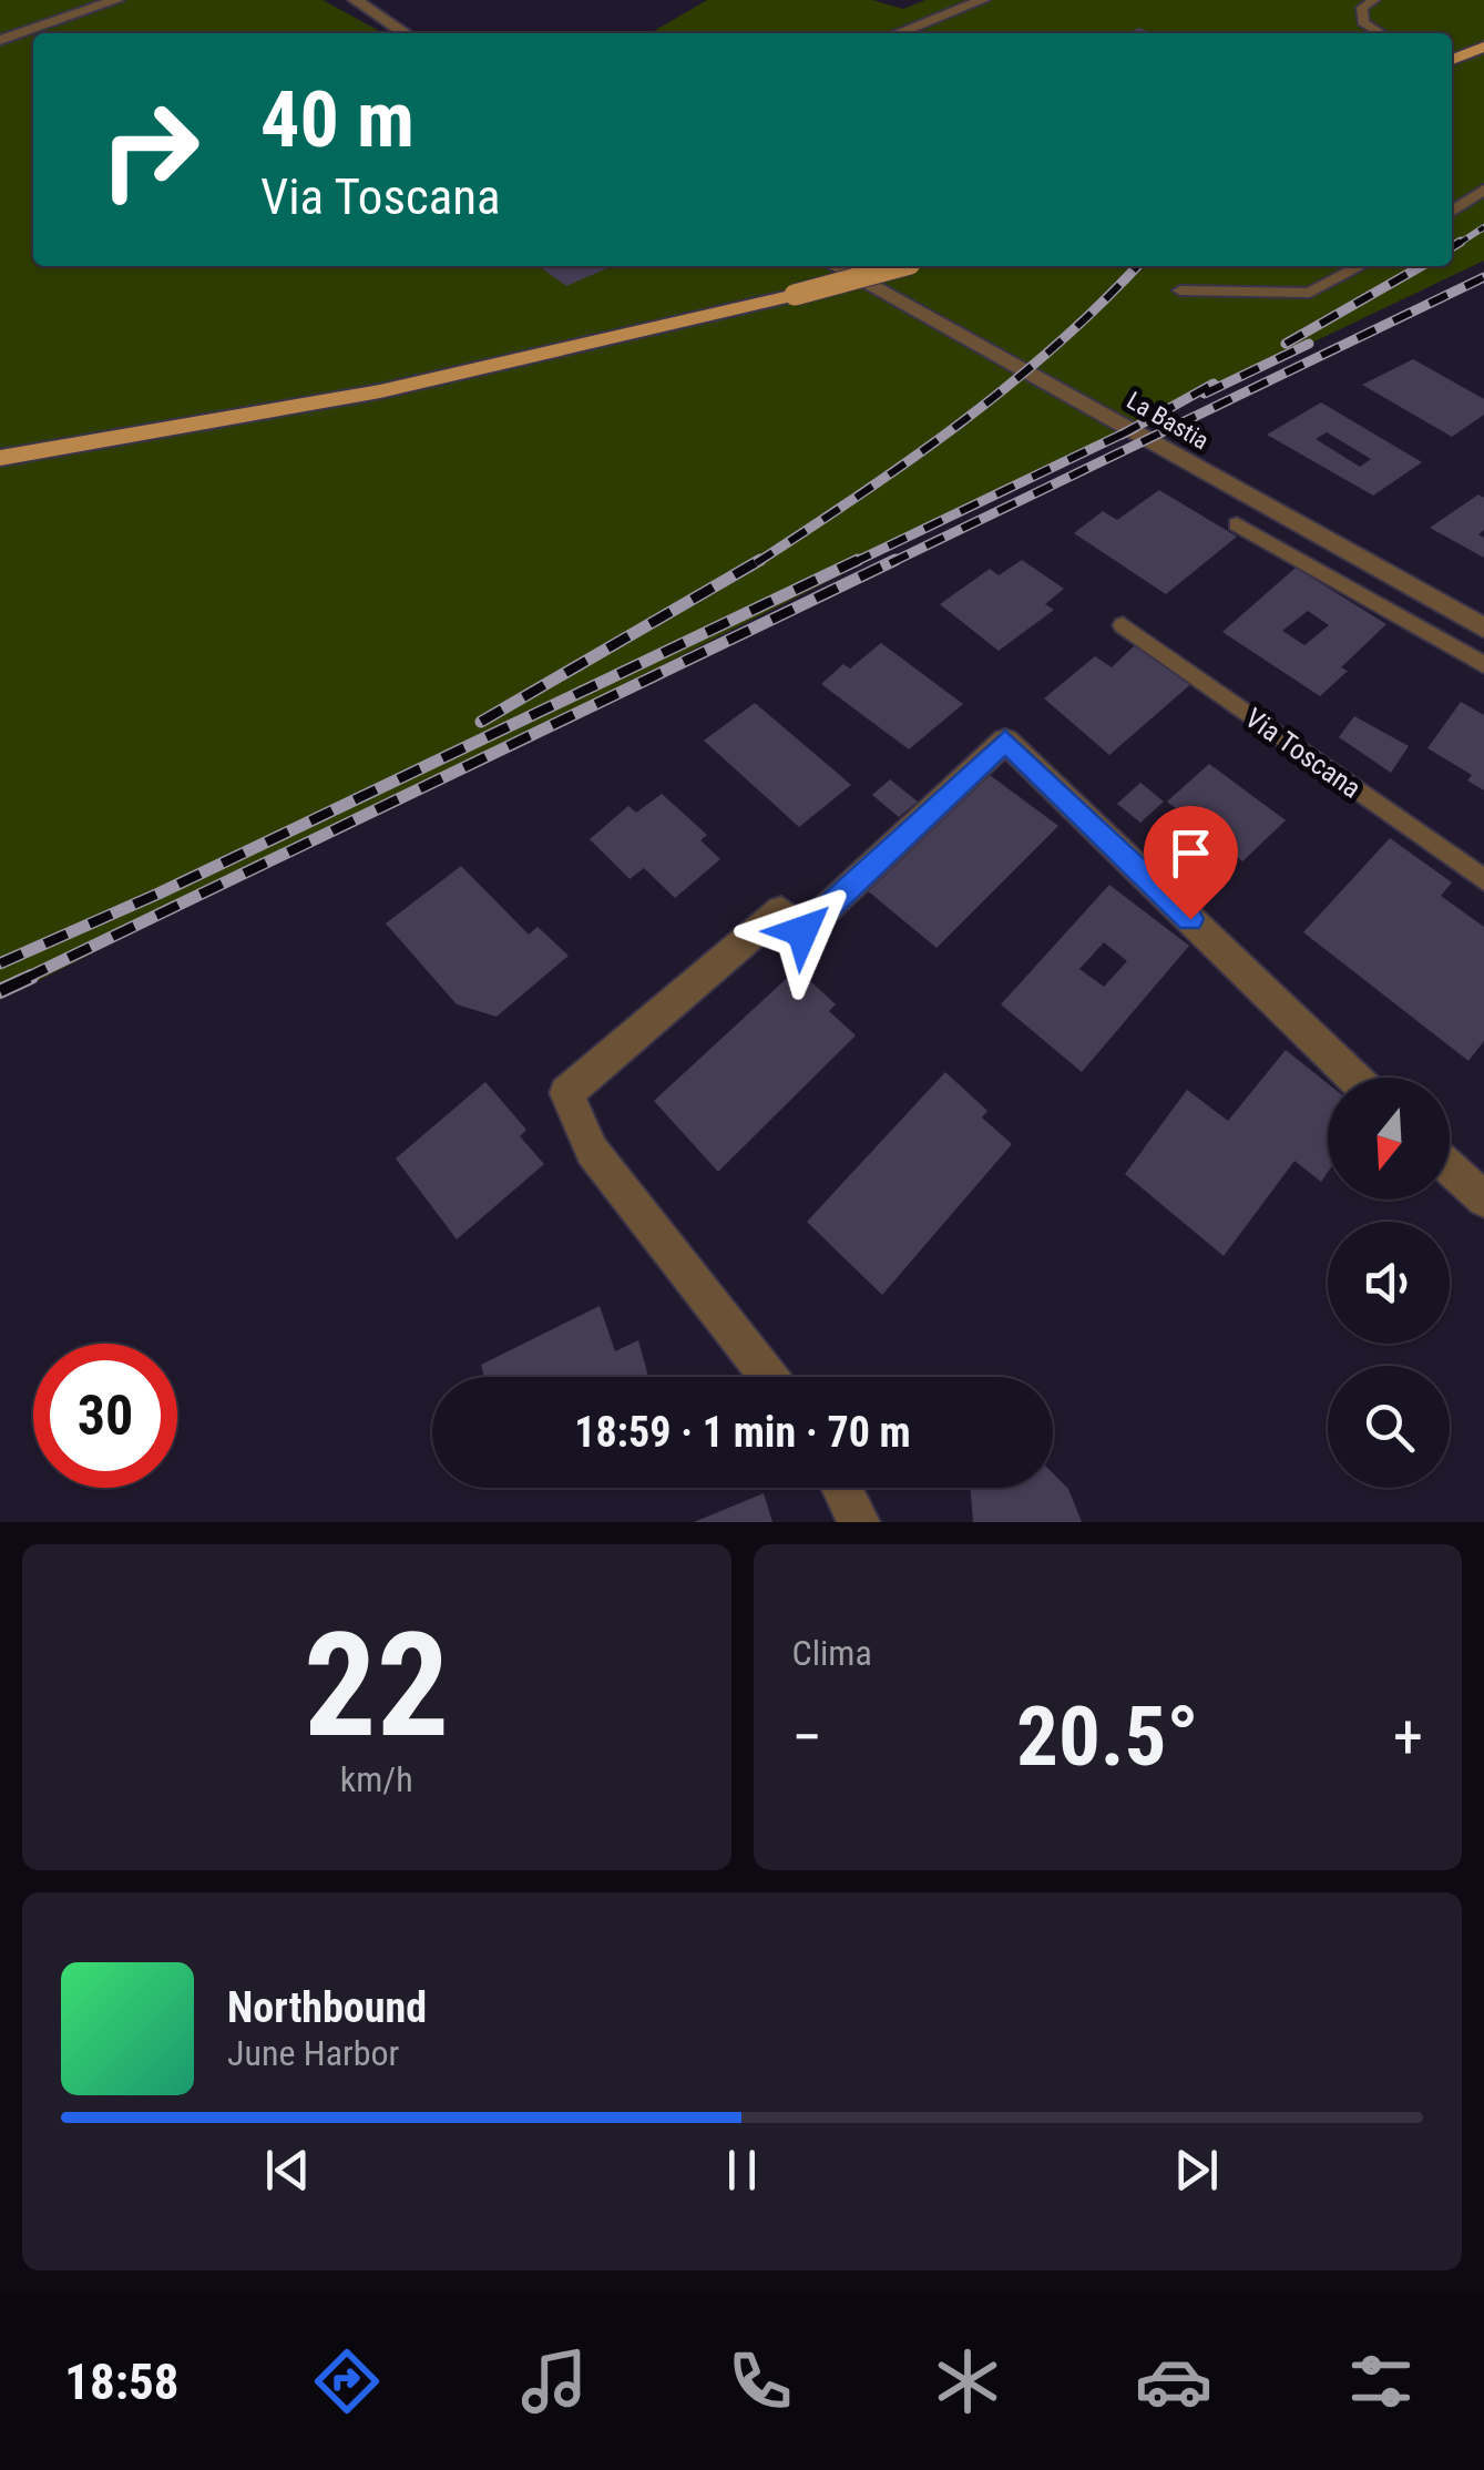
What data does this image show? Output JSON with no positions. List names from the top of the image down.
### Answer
{
  "streets": {
    "street": ["La Bastia"],
    "lane": ["Via Toscana"]
  },
  "north": "bottom",
  "page": {
    "turn": ["40 m", "Via Toscana"],
    "limit": "30",
    "trip": "18:59 · 1 min · 70 m",
    "tile": [
      ["22", "km/h"],
      "Clima"
    ],
    "heat": ["−", "20.5°", "+"],
    "song": ["Northbound", "June Harbor"],
    "tabs": "18:58"
  }
}
